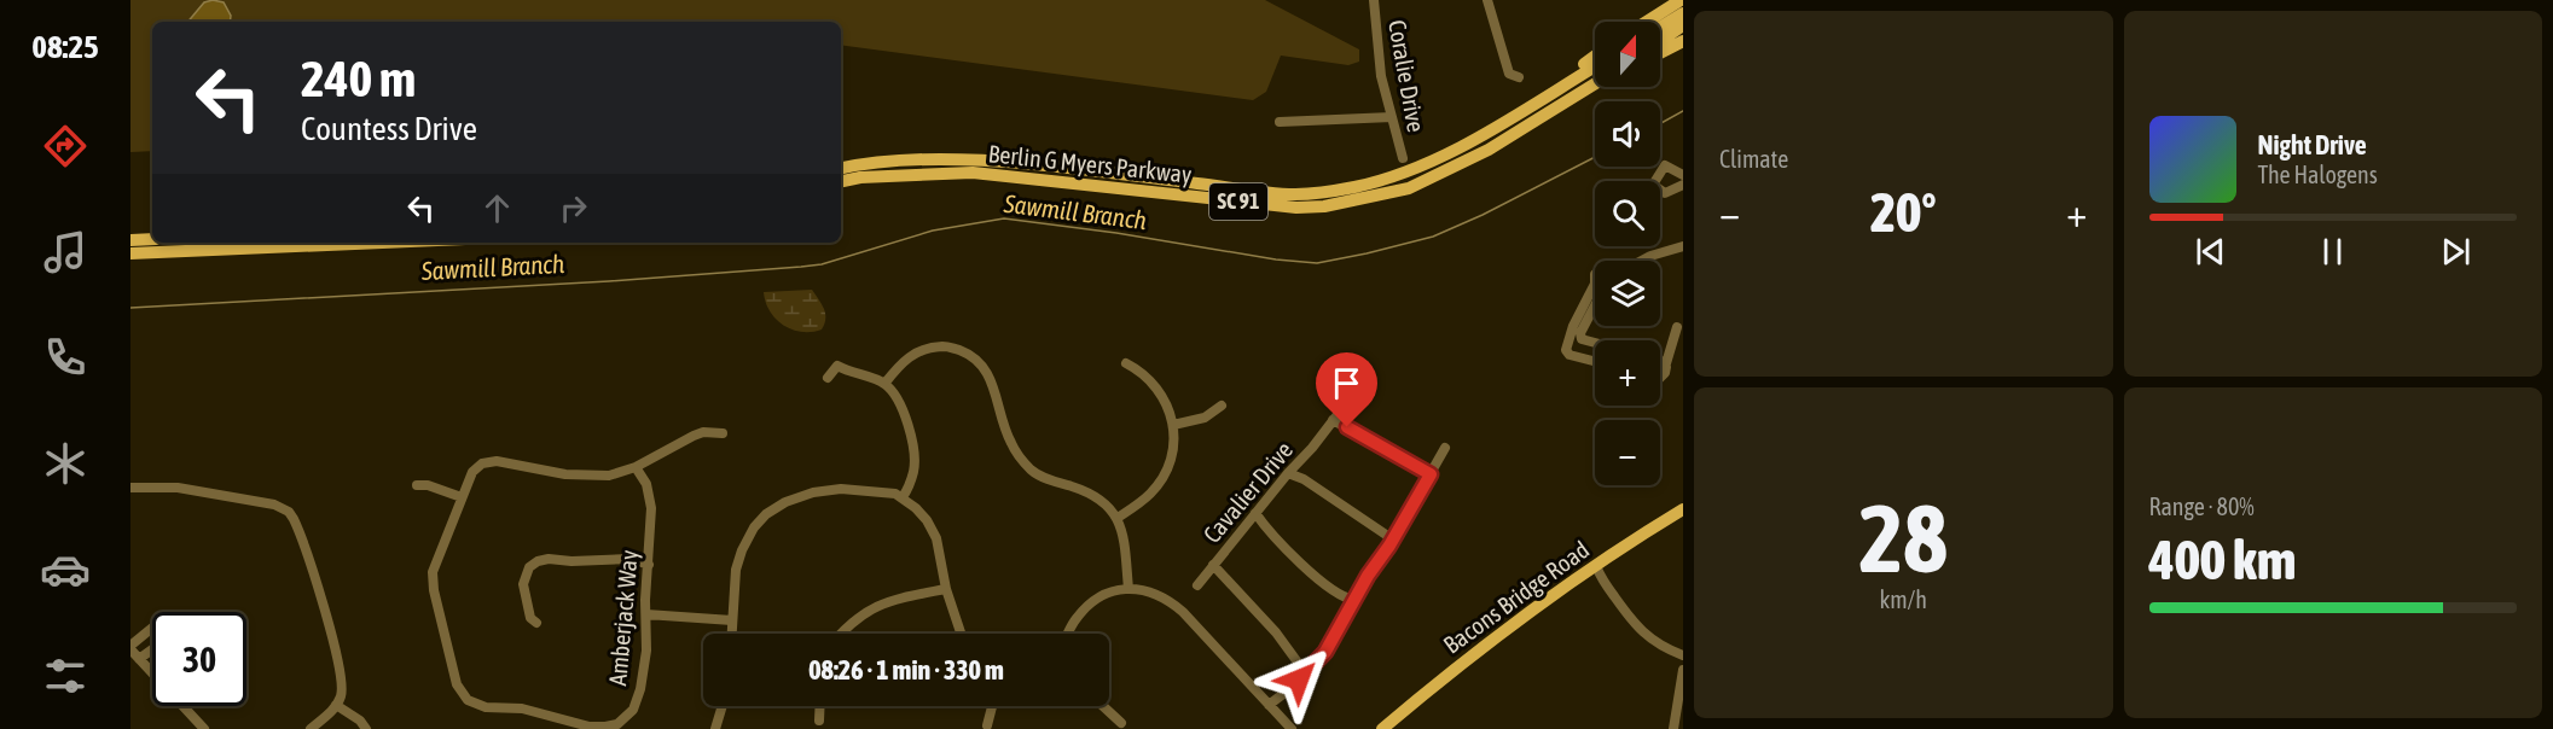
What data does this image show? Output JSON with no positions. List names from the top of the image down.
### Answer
{
  "streets": {
    "main road": ["Berlin G Myers Parkway", "SC 91", "Bacons Bridge Road"],
    "street": ["Coralie Drive", "Cavalier Drive", "Amberjack Way"]
  },
  "water": ["Sawmill Branch"],
  "north": "top",
  "page": {
    "tabs": "08:25",
    "tile": [
      "Climate",
      ["28", "km/h"],
      ["Range · 80%", "400 km"]
    ],
    "map_buttons": ["+", "−"],
    "turn": ["240 m", "Countess Drive"],
    "song": ["Night Drive", "The Halogens"],
    "heat": ["−", "20°", "+"],
    "limit": "30",
    "trip": "08:26 · 1 min · 330 m"
  }
}
